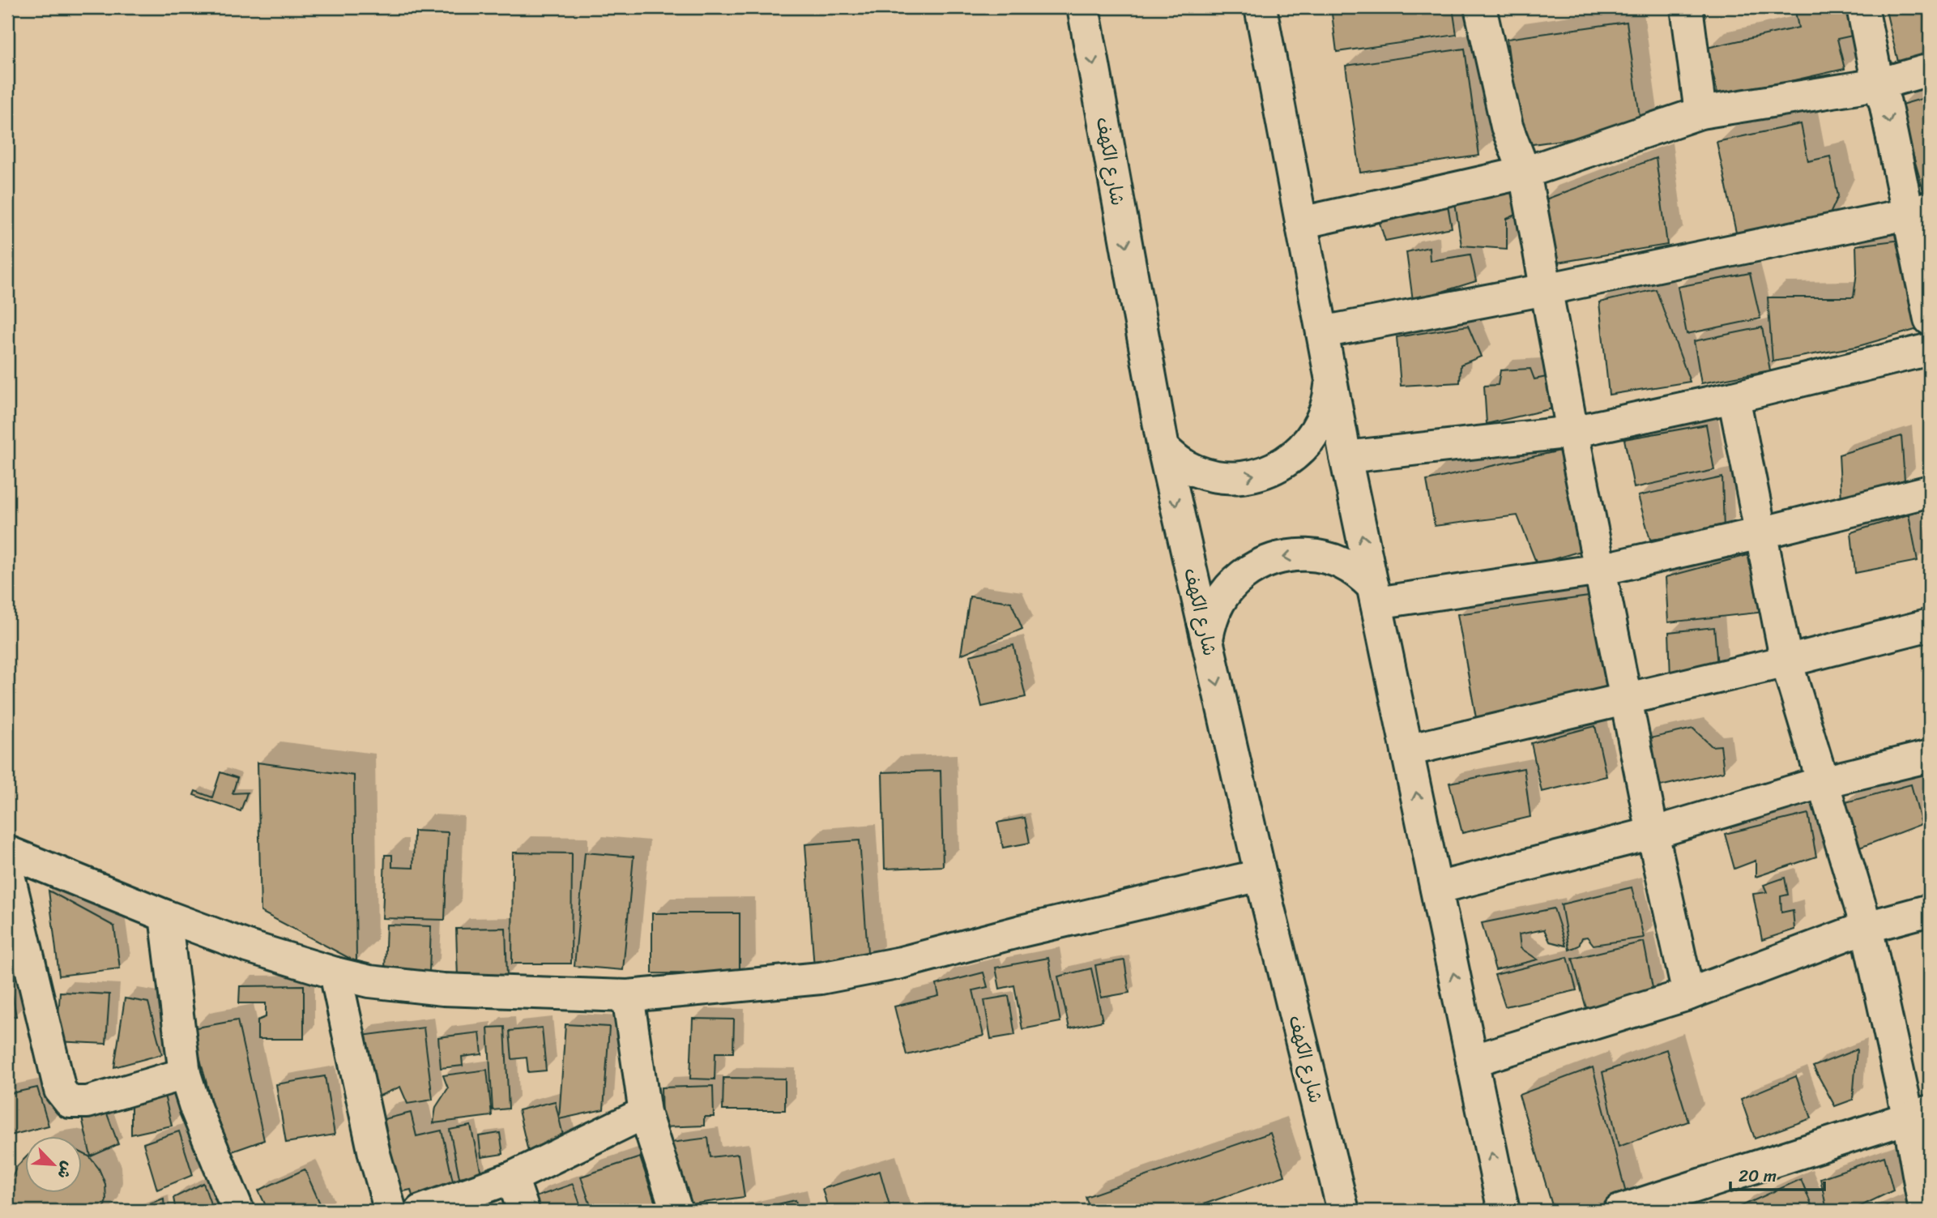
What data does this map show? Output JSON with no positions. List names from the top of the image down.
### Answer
{
  "streets": {
    "street": ["شارع الكهف"]
  },
  "scale_bar": "20 m",
  "north": "bottom right"
}
